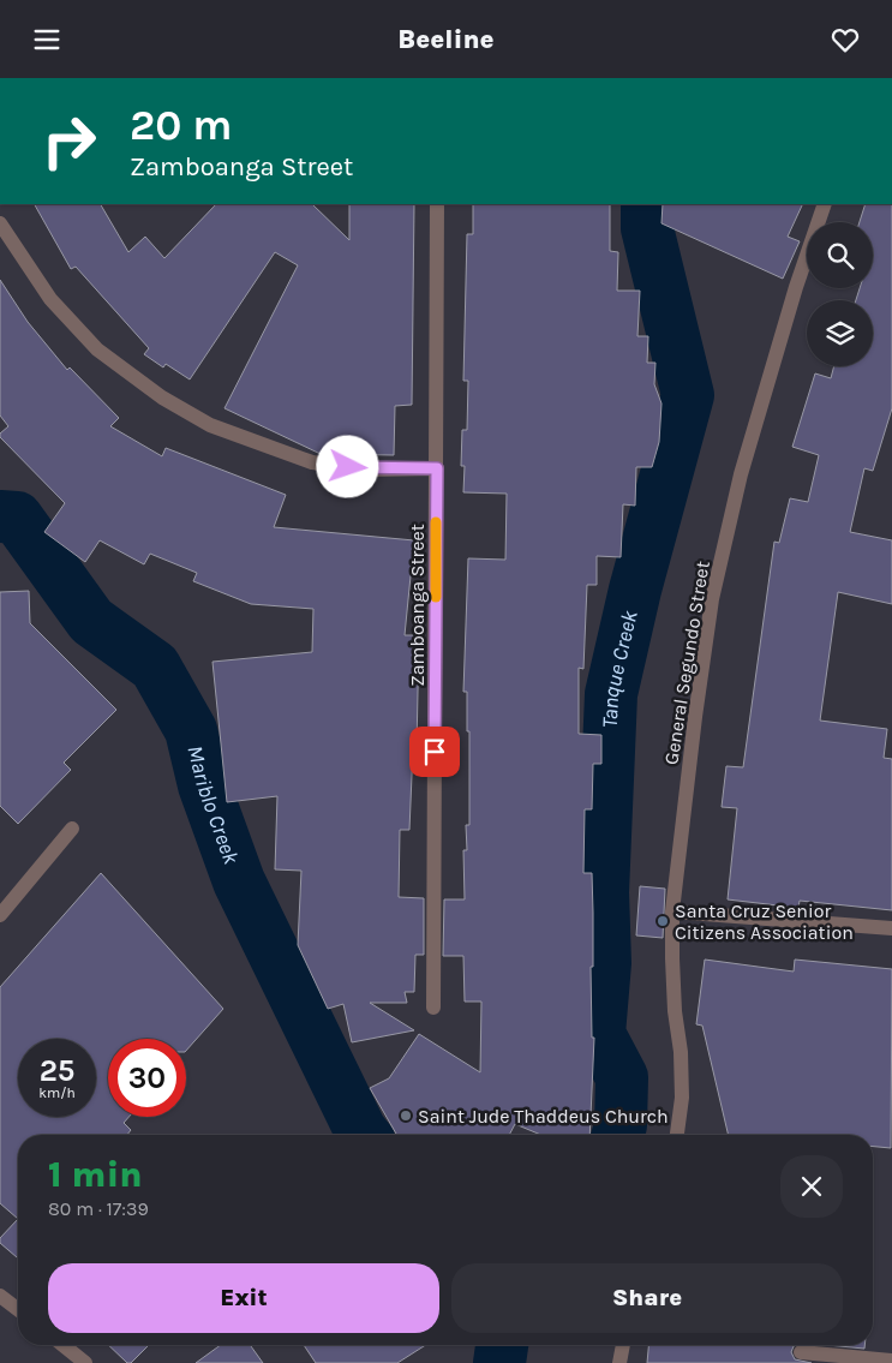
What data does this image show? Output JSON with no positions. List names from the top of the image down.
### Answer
{
  "streets": {
    "street": ["Zamboanga Street", "General Segundo Street"]
  },
  "water": ["Tanque Creek", "Mariblo Creek"],
  "places": ["Santa Cruz Senior Citizens Association", "Saint Jude Thaddeus Church"],
  "page": {
    "header": "Beeline",
    "turn": ["20 m", "Zamboanga Street"],
    "speed": "25 km/h",
    "limit": "30",
    "heading": ["1 min", "80 m · 17:39"],
    "buttons": ["Exit", "Share"]
  }
}
